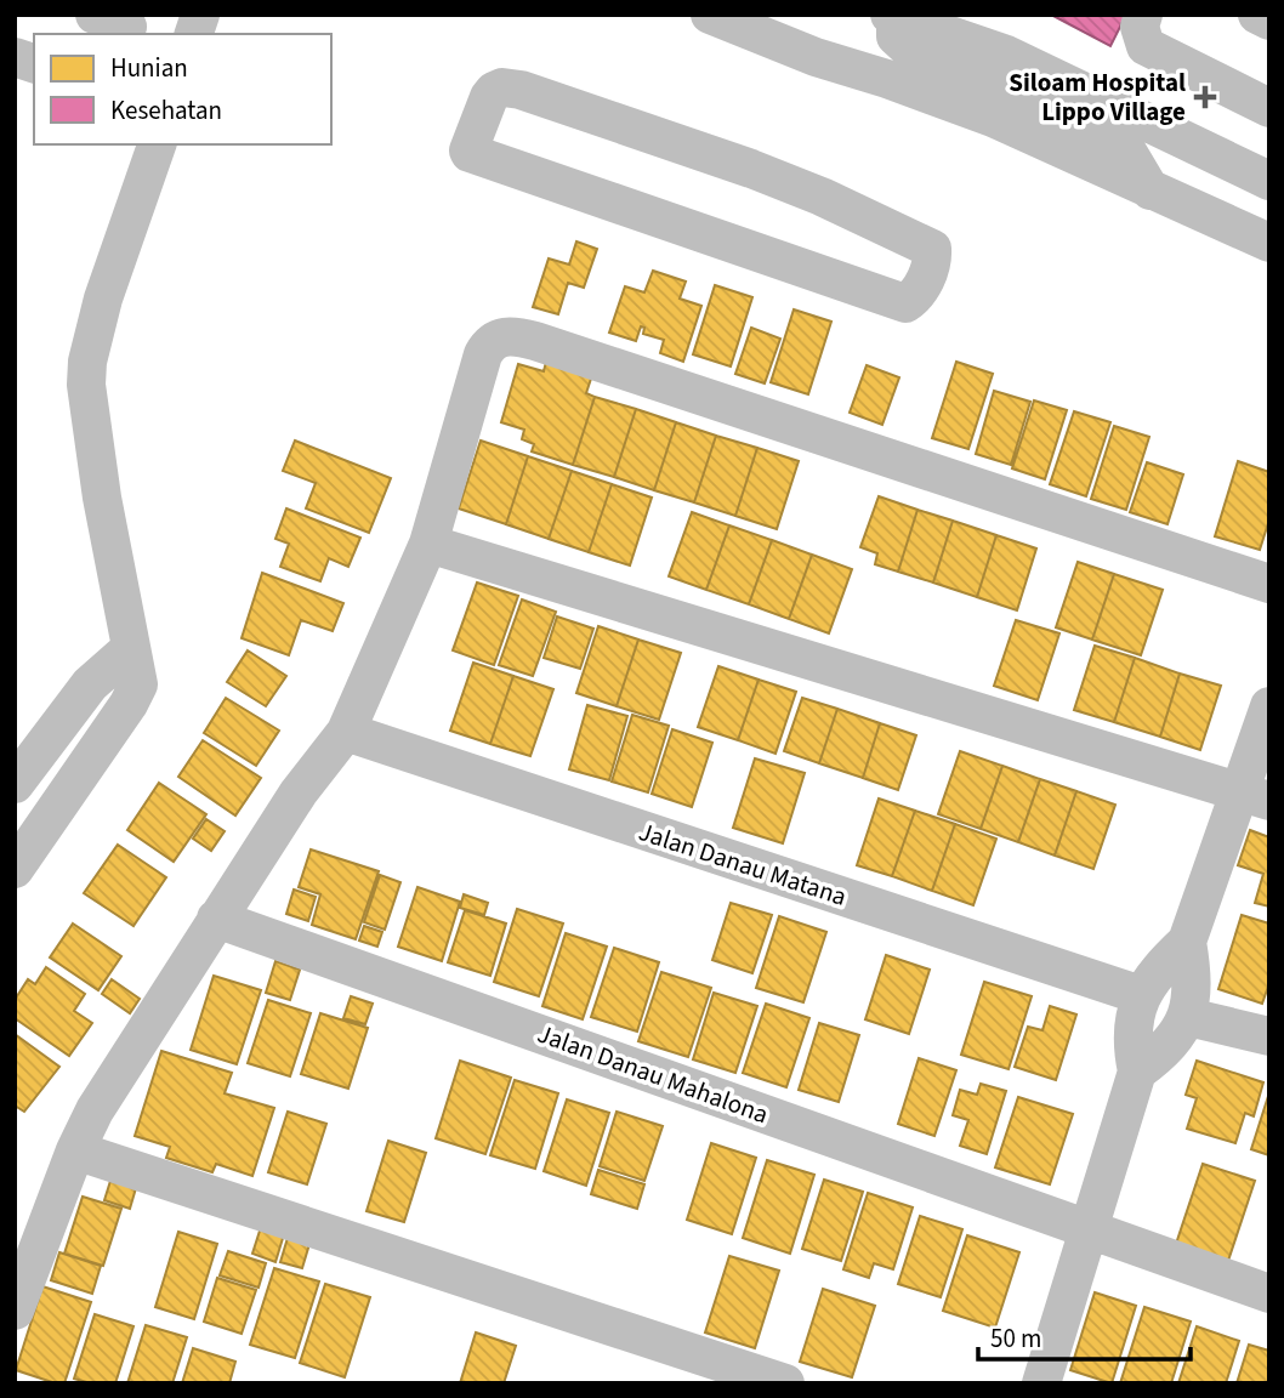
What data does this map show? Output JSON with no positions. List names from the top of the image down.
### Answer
{
  "streets": {
    "street": ["Jalan Danau Matana", "Jalan Danau Mahalona"]
  },
  "places": {
    "health": ["Siloam Hospital Lippo Village"]
  },
  "legend": ["Hunian", "Kesehatan"],
  "scale_bar": "50 m"
}
